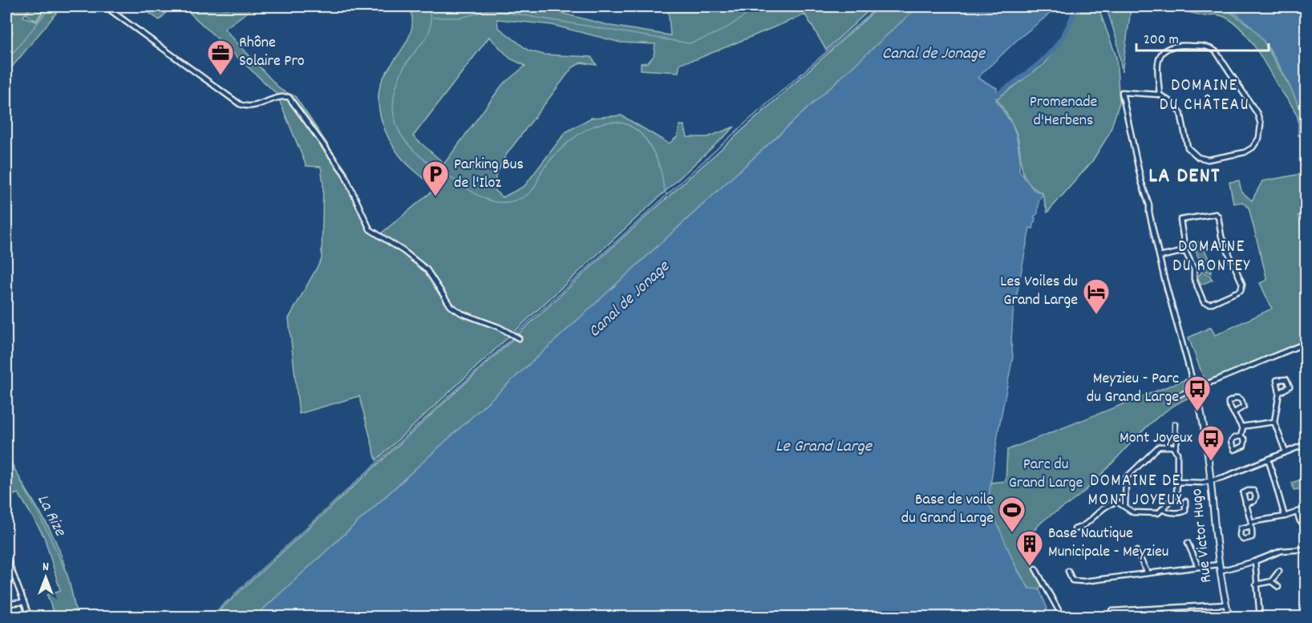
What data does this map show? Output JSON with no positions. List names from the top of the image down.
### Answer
{
  "streets": {
    "street": ["Rue Victor Hugo"]
  },
  "districts": [
    "DOMAINE DU CHÂTEAU",
    "LA DENT",
    "DOMAINE DU RONTEY",
    "DOMAINE DE MONT JOYEUX"
  ],
  "water": ["Canal de Jonage", "Le Grand Large", "La Rize"],
  "parks": ["Promenade d'Herbens", "Parc du Grand Large"],
  "places": {
    "office": ["Rhône Solaire Pro"],
    "parking": ["Parking Bus de l'Iloz"],
    "hotel": ["Les Voiles du Grand Large"],
    "bus stop": ["Meyzieu - Parc du Grand Large", "Mont Joyeux"],
    "sports": ["Base de voile du Grand Large"],
    "building": ["Base Nautique Municipale - Meyzieu"]
  },
  "scale_bar": "200 m",
  "north": "top"
}
